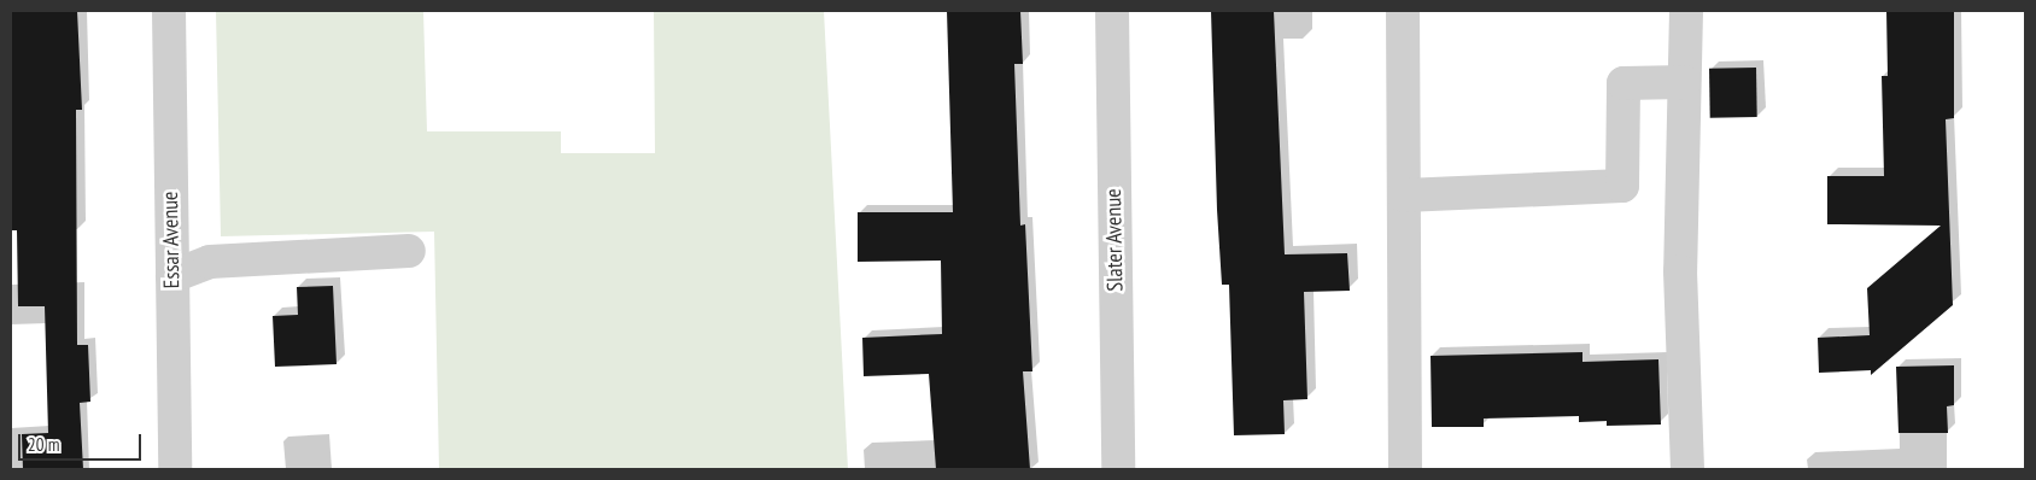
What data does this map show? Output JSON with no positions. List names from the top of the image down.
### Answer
{
  "streets": {
    "street": ["Essar Avenue", "Slater Avenue"]
  },
  "scale_bar": "20 m"
}
